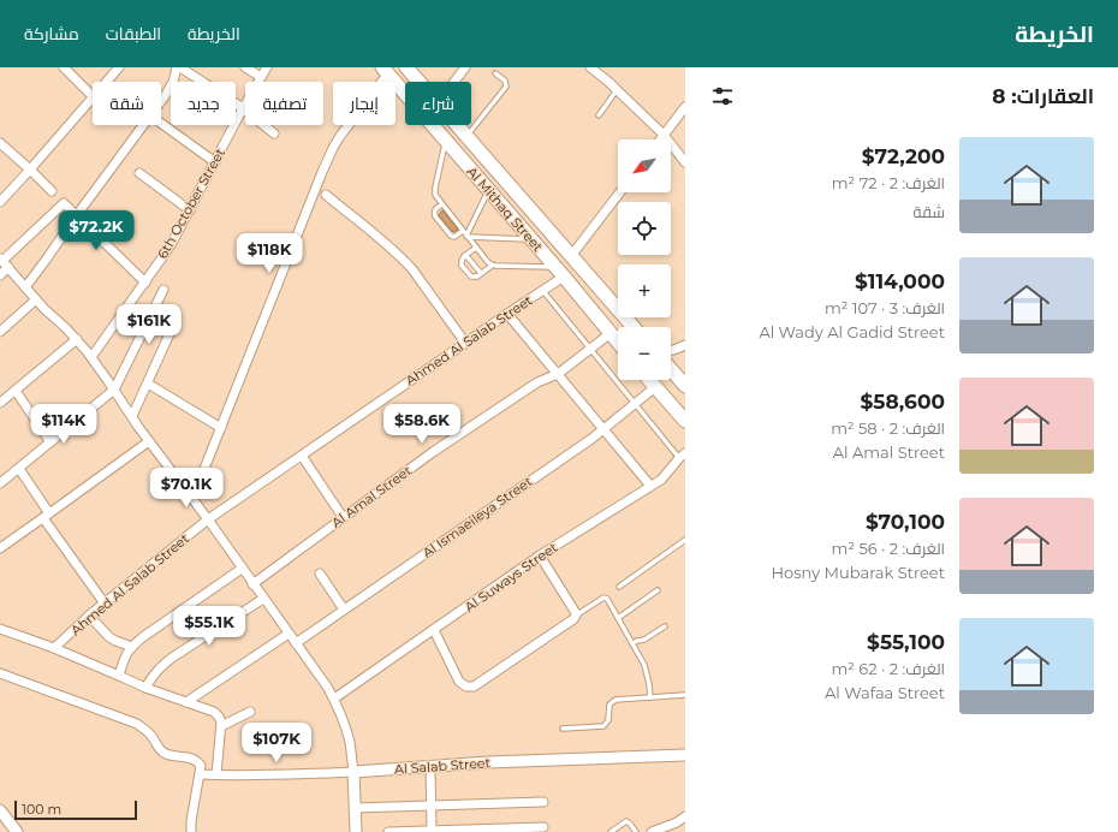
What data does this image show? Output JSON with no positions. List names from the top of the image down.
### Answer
{
  "streets": {
    "main road": ["Al Mithaq Street"],
    "street": [
      "6th October Street",
      "Ahmed Al Salab Street",
      "Al Amal Street",
      "Al Ismaeileya Street",
      "Al Suways Street",
      "Al Salab Street"
    ]
  },
  "crossings": [
    ["Al Mithaq Street", "Ahmed Al Salab Street"],
    ["Al Mithaq Street", "Al Amal Street"]
  ],
  "scale_bar": "100 m",
  "north": "bottom left",
  "page": {
    "header": "الخريطة",
    "nav": ["الخريطة", "الطبقات", "مشاركة"],
    "heading": "العقارات: 8",
    "chip": [
      "شراء",
      "إيجار",
      "تصفية",
      "جديد",
      "شقة"
    ],
    "list": [
      {
        "name": "$72,200",
        "note": "الغرف: 2 · 72 m² · شقة"
      },
      {
        "name": "$114,000",
        "note": "الغرف: 3 · 107 m² · Al Wady Al Gadid Street"
      },
      {
        "name": "$58,600",
        "note": "الغرف: 2 · 58 m² · Al Amal Street"
      },
      {
        "name": "$70,100",
        "note": "الغرف: 2 · 56 m² · Hosny Mubarak Street"
      },
      {
        "name": "$55,100",
        "note": "الغرف: 2 · 62 m² · Al Wafaa Street"
      }
    ],
    "map_buttons": ["+", "−"],
    "price": [
      "$72.2K",
      "$118K",
      "$161K",
      "$114K",
      "$58.6K",
      "$70.1K",
      "$55.1K",
      "$107K"
    ],
    "scale": "100 m"
  }
}
